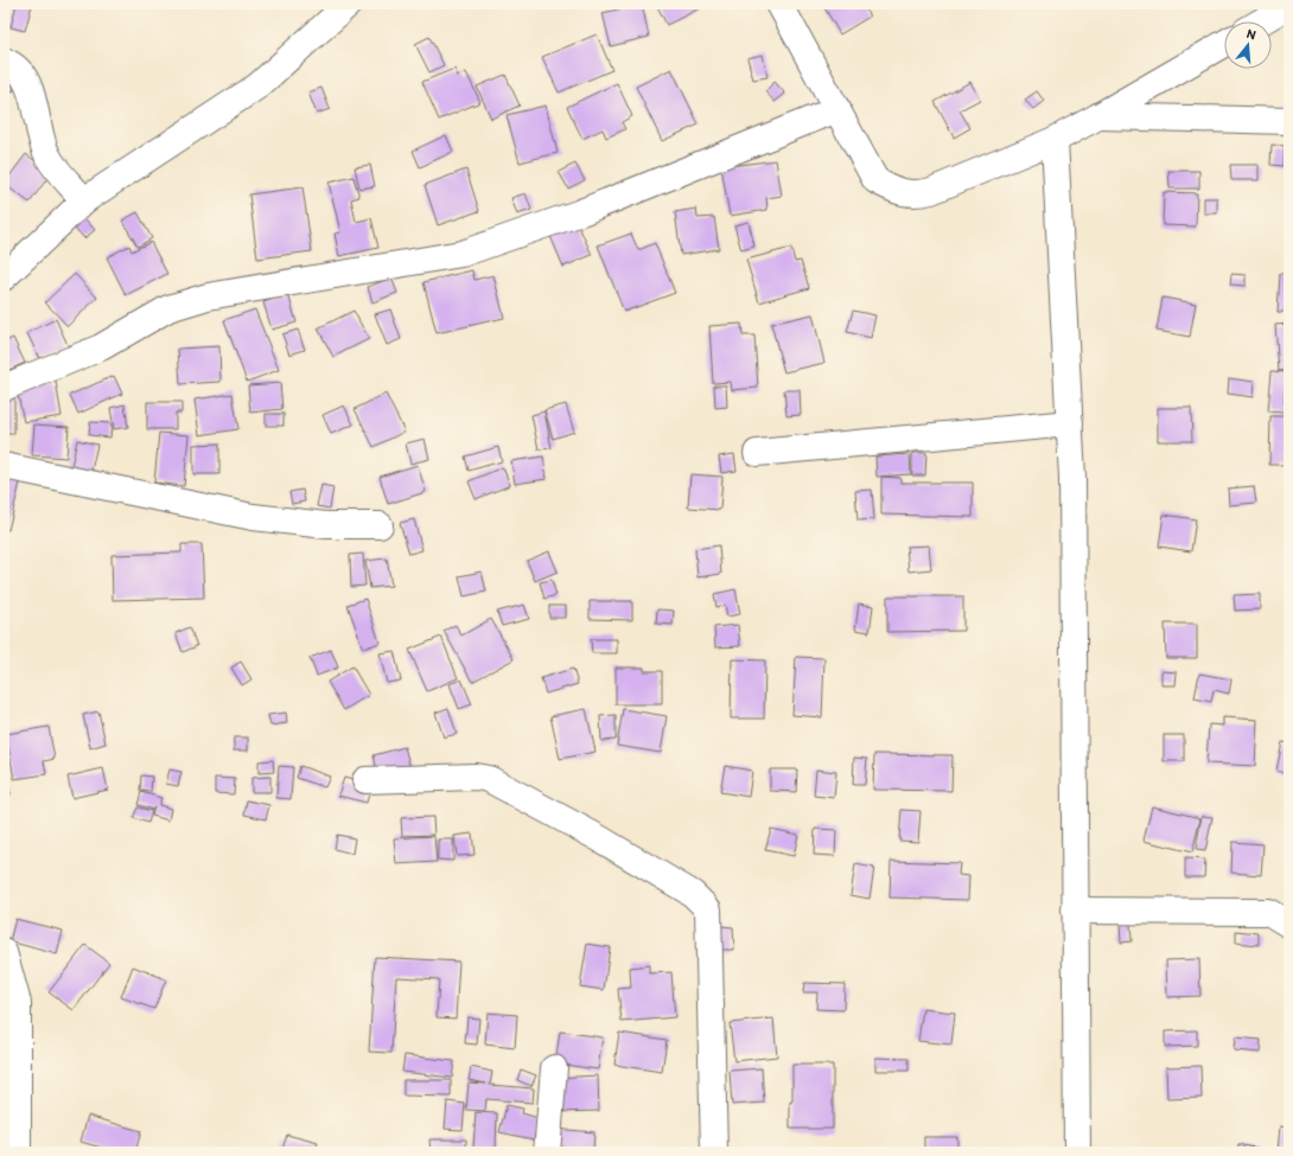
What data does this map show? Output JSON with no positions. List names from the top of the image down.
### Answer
{
  "north": "top"
}
